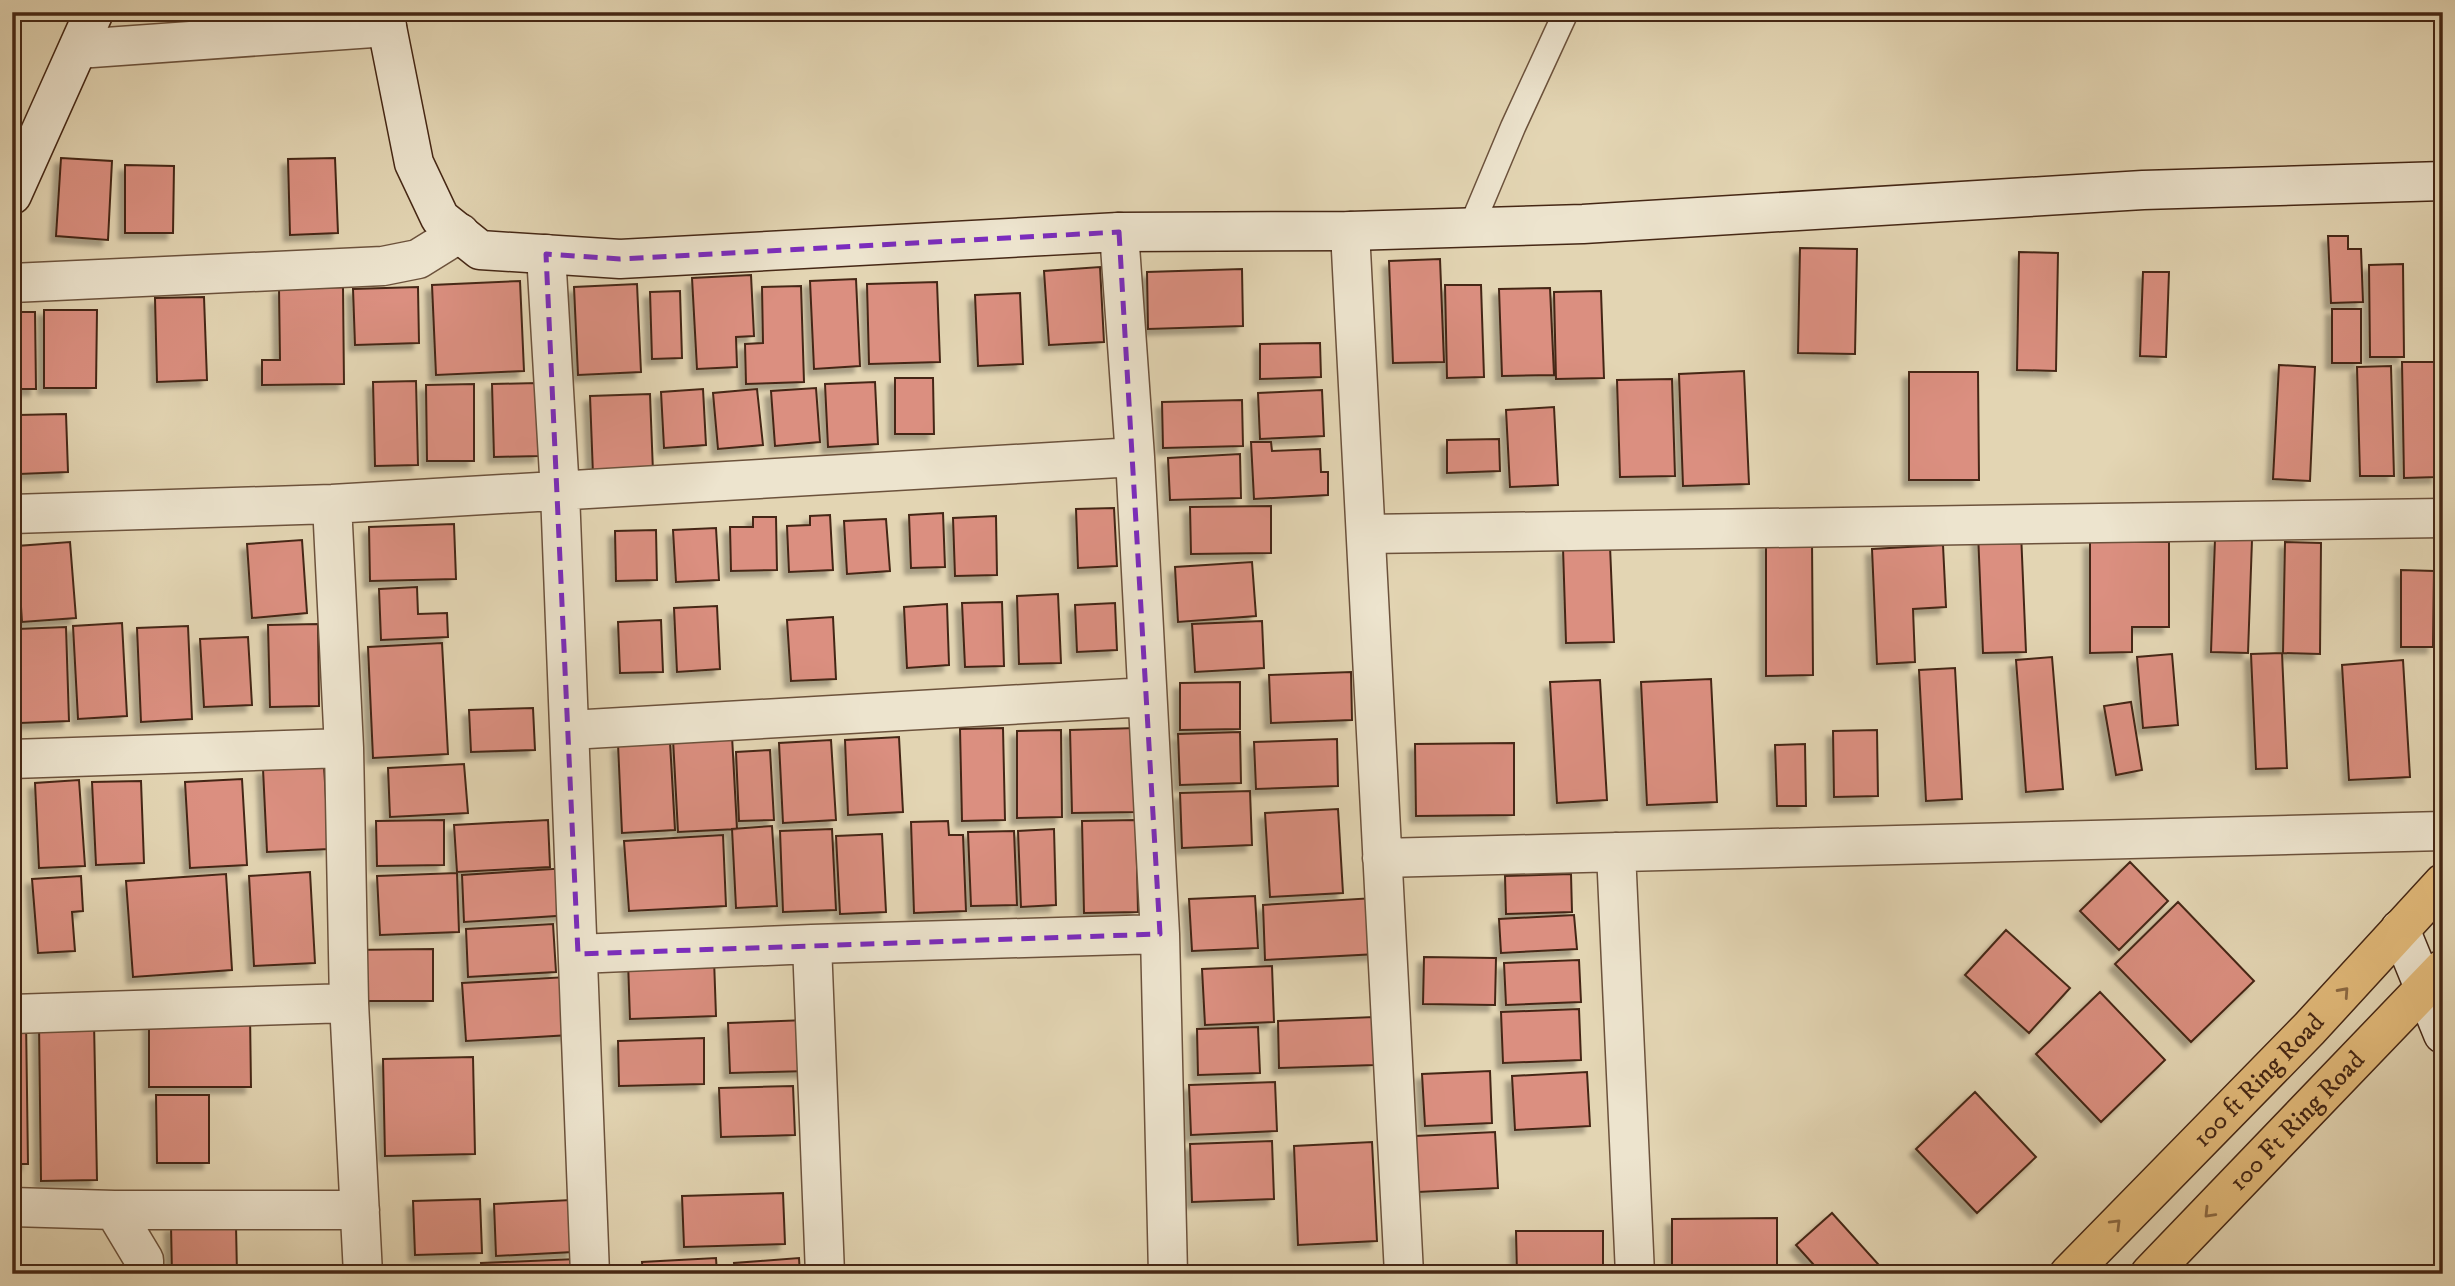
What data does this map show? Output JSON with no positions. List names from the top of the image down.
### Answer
{
  "streets": {
    "main road": ["100 ft Ring Road", "100 Ft Ring Road"]
  },
  "one_way": ["100 ft Ring Road", "100 Ft Ring Road"]
}
